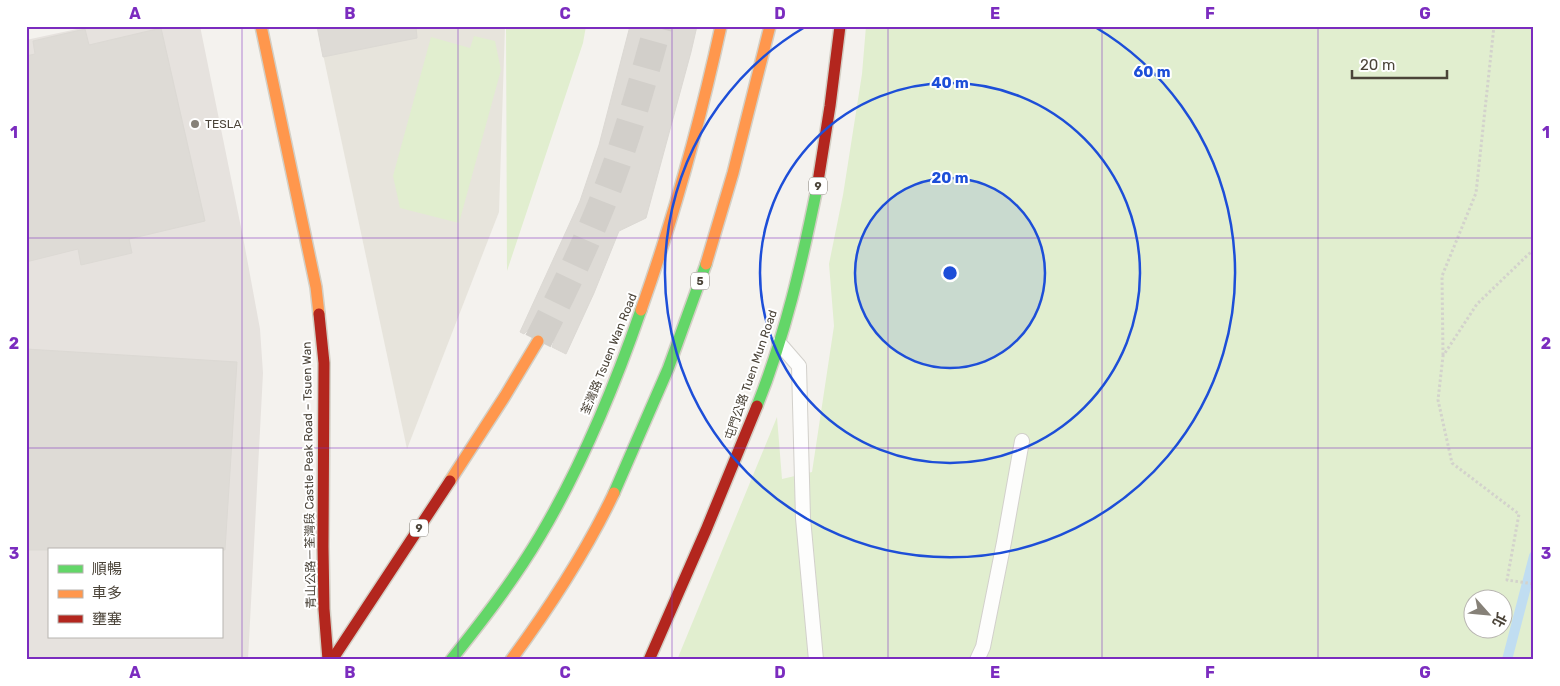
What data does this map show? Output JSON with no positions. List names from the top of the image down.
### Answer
{
  "streets": {
    "main road": [
      "9",
      "5",
      "荃灣路 Tsuen Wan Road",
      "屯門公路 Tuen Mun Road",
      "青山公路－荃灣段 Castle Peak Road – Tsuen Wan"
    ]
  },
  "crossings": [
    ["9", "青山公路－荃灣段 Castle Peak Road – Tsuen Wan"]
  ],
  "places": ["TESLA"],
  "legend": ["順暢", "車多", "壅塞"],
  "scale_bar": "20 m",
  "north": "bottom right",
  "grid": {
    "columns": [
      "A",
      "B",
      "C",
      "D",
      "E",
      "F",
      "G"
    ],
    "rows": ["1", "2", "3"]
  },
  "rings": ["60 m", "40 m", "20 m"]
}
